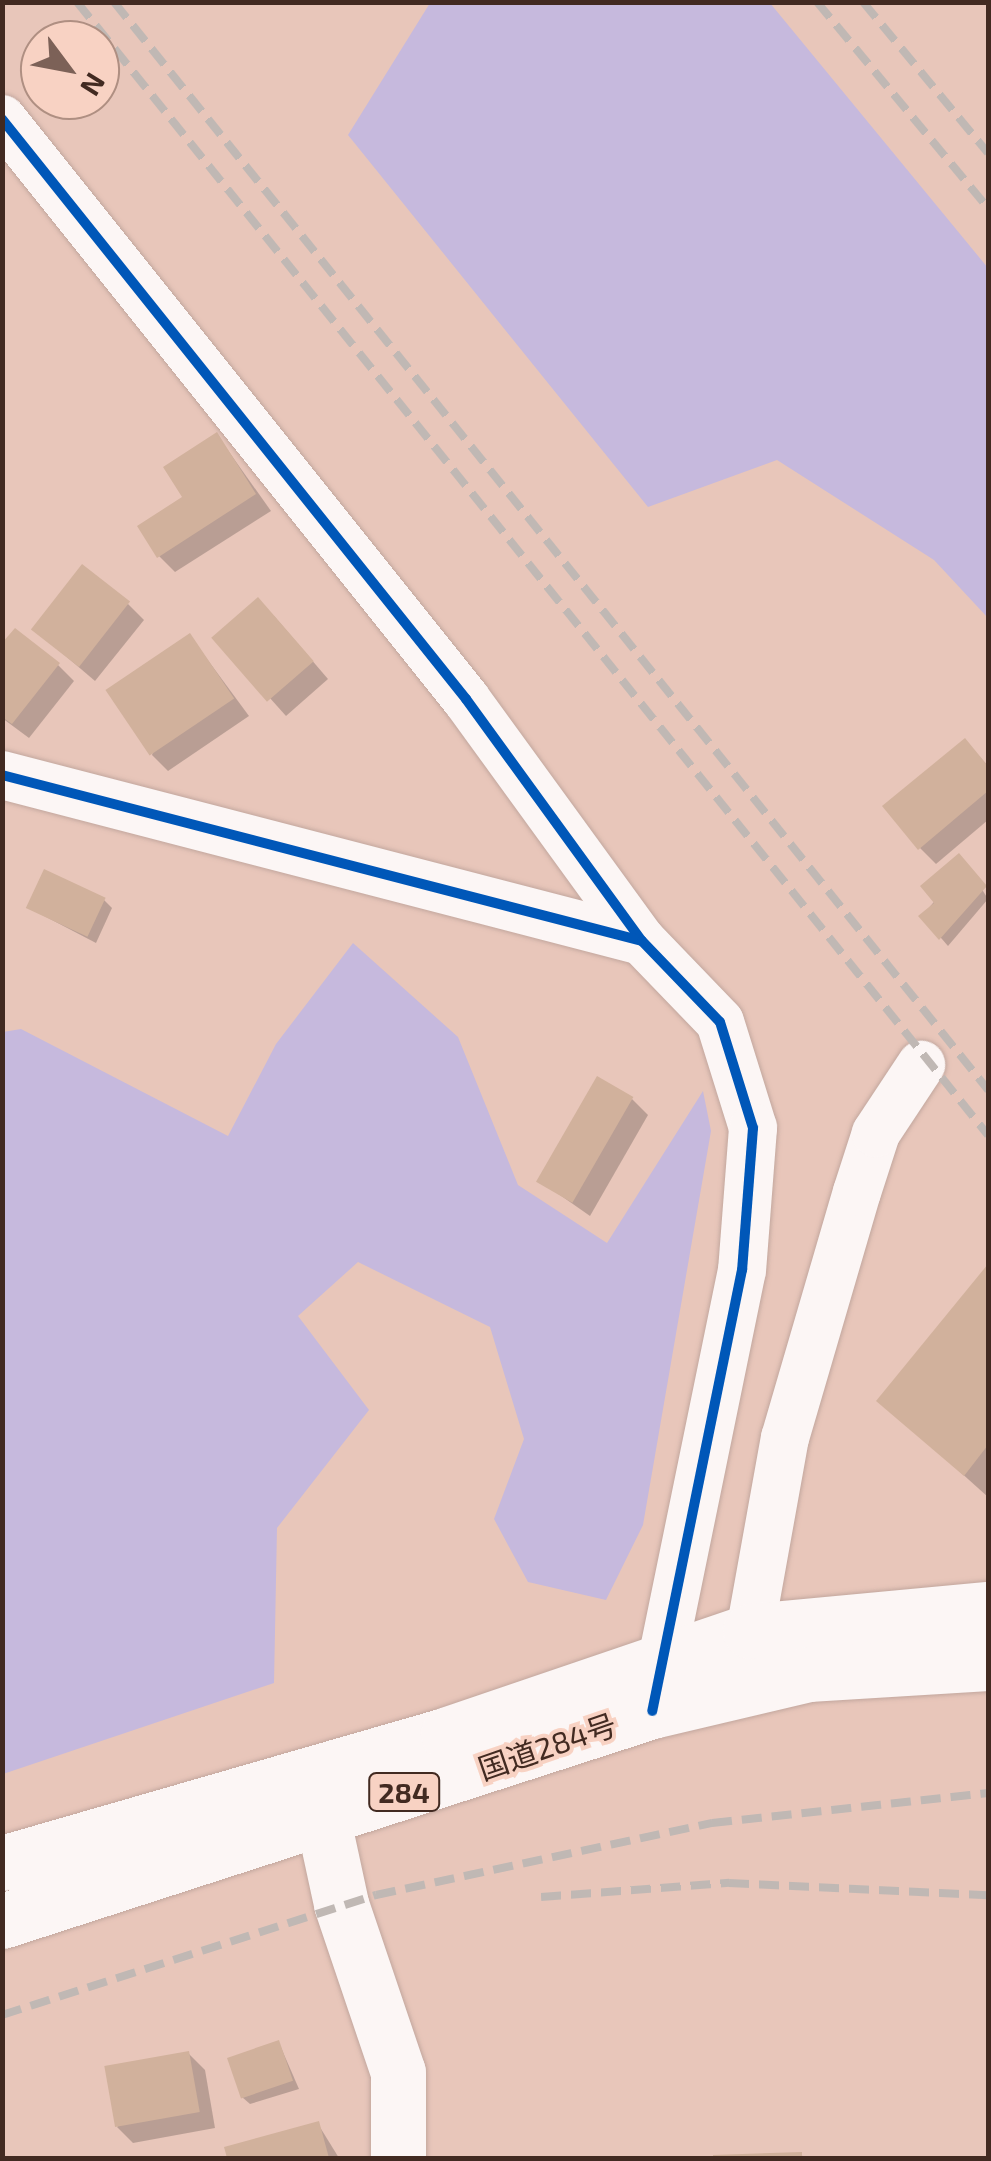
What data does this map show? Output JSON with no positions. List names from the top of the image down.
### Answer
{
  "streets": {
    "main road": ["国道284号", "284"]
  },
  "north": "bottom right"
}
